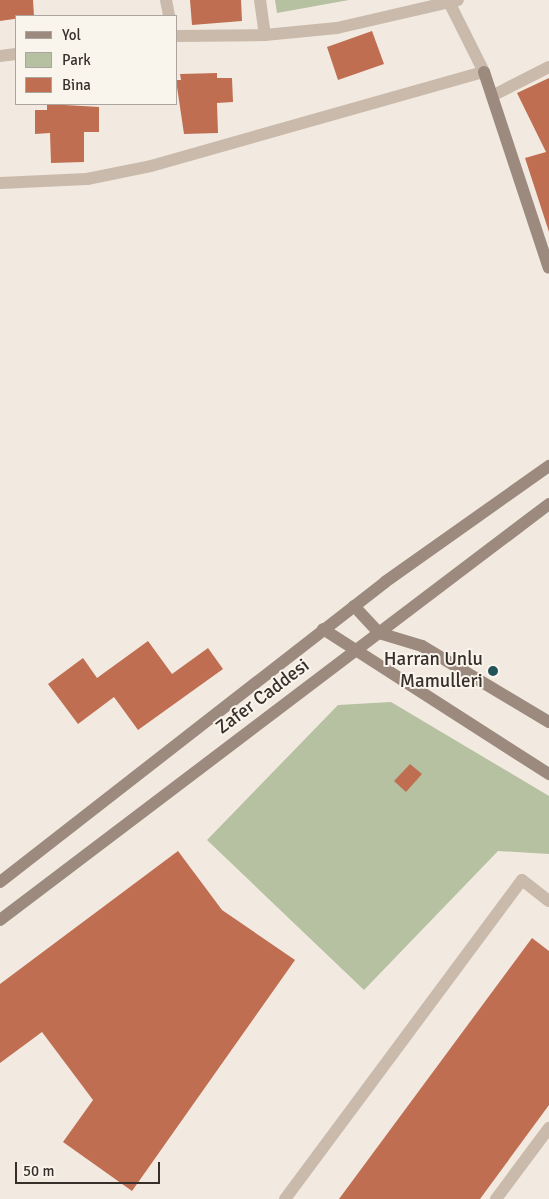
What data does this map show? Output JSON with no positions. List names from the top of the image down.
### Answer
{
  "streets": {
    "main road": ["Zafer Caddesi"]
  },
  "places": ["Harran Unlu Mamulleri"],
  "legend": ["Yol", "Park", "Bina"],
  "scale_bar": "50 m"
}
